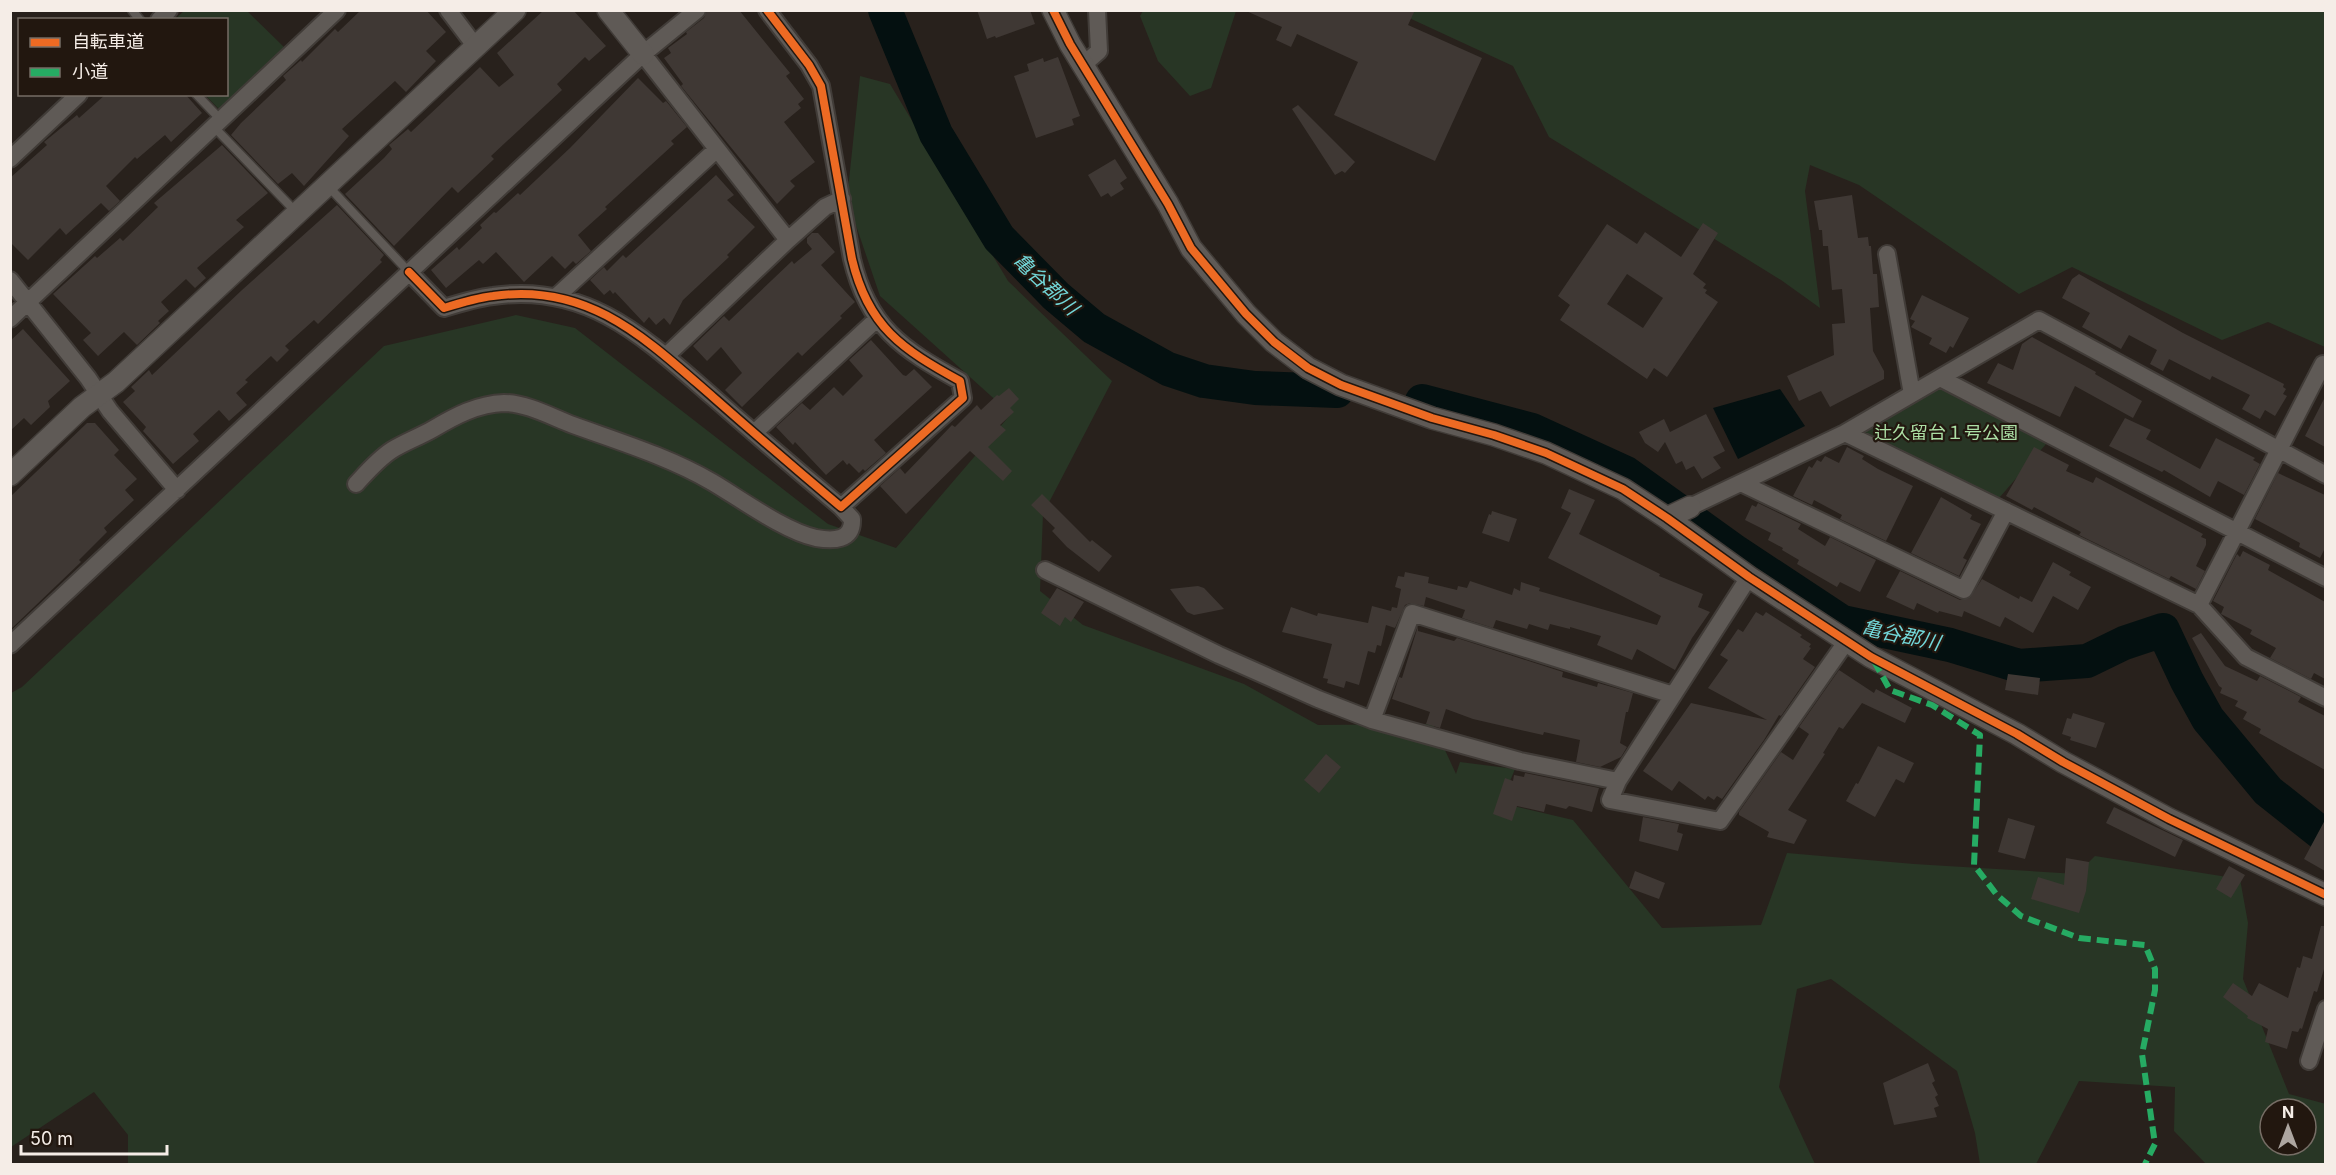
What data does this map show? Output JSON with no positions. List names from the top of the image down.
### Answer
{
  "water": ["亀谷郡川"],
  "parks": ["辻久留台１号公園"],
  "legend": ["自転車道", "小道"],
  "scale_bar": "50 m",
  "north": "top"
}
